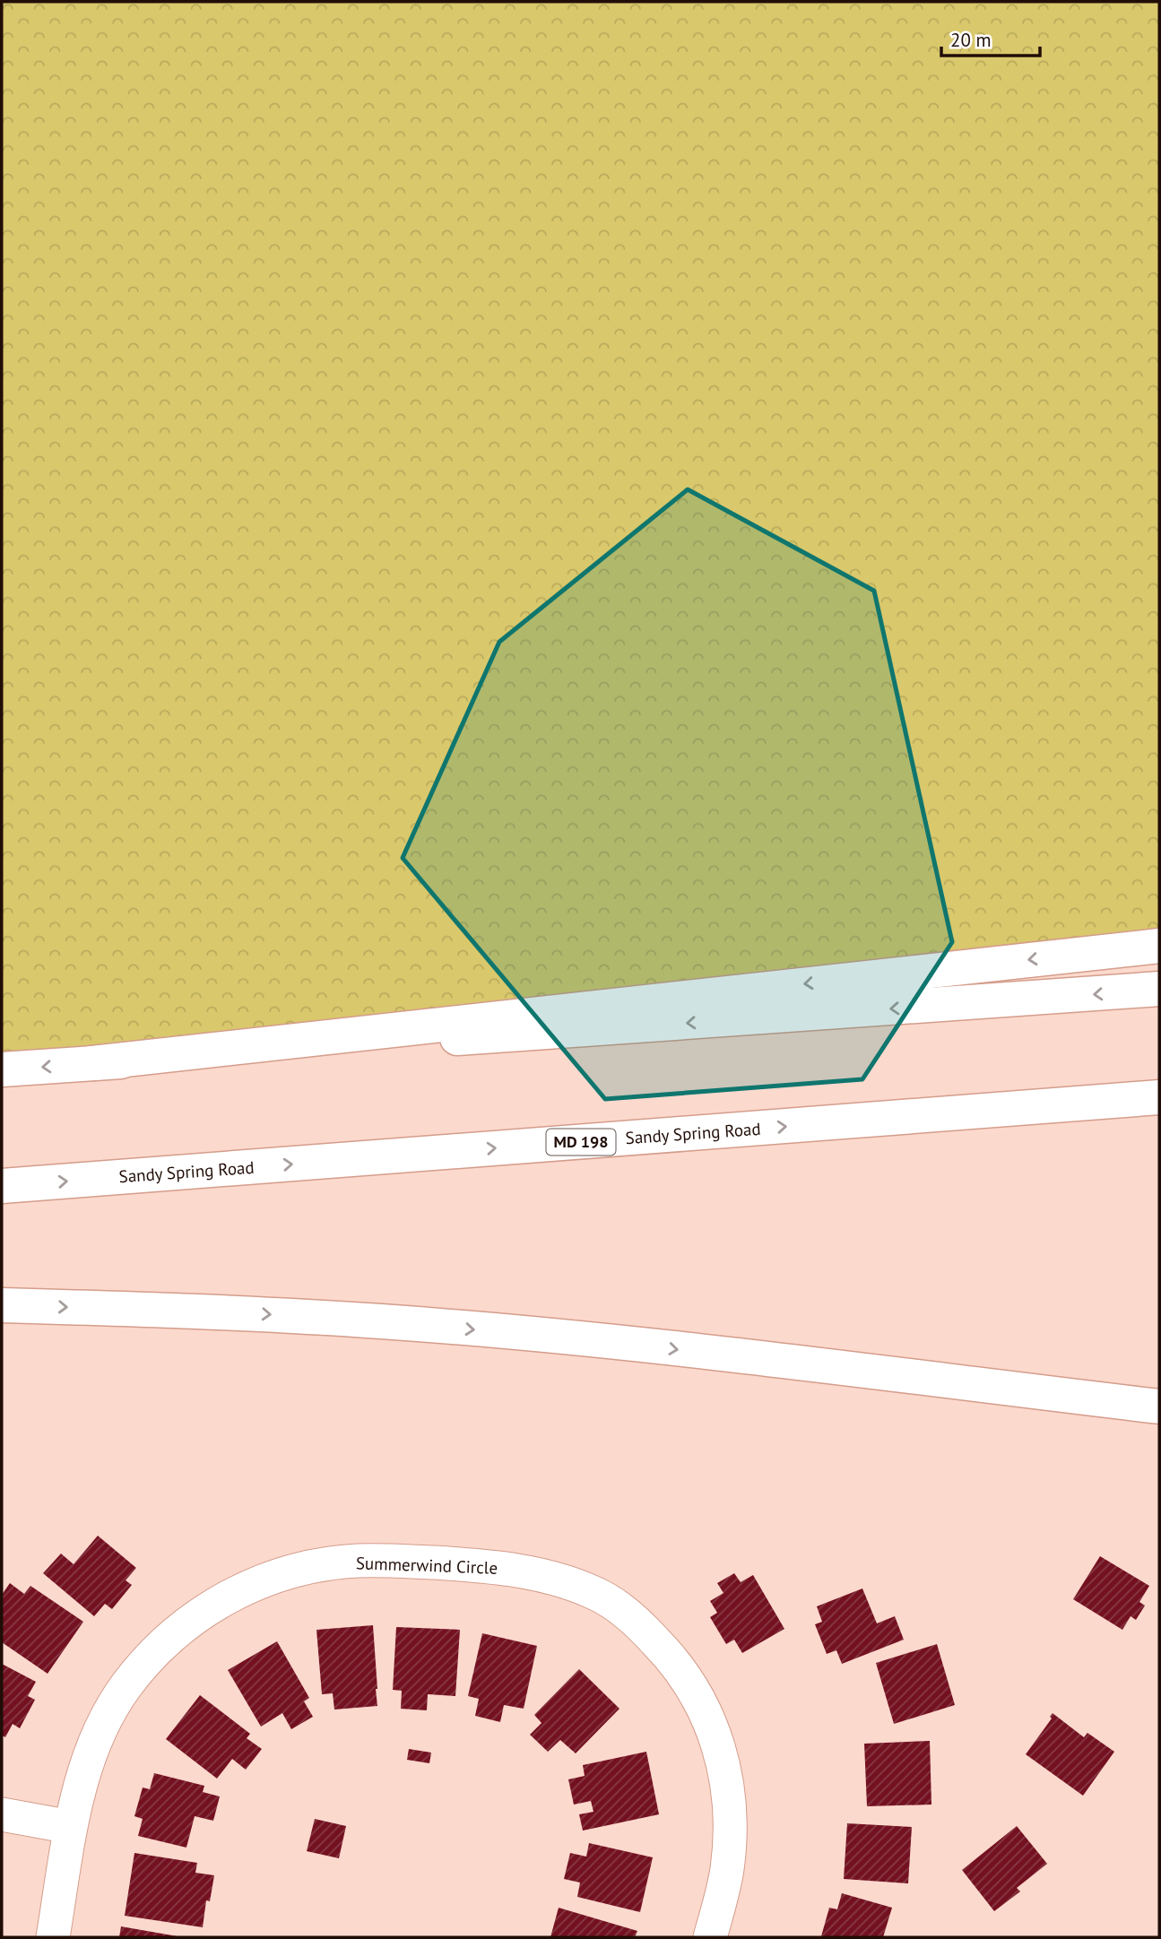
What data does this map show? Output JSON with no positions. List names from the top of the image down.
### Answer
{
  "streets": {
    "main road": ["Sandy Spring Road", "MD 198"],
    "street": ["Summerwind Circle"]
  },
  "scale_bar": "20 m"
}
